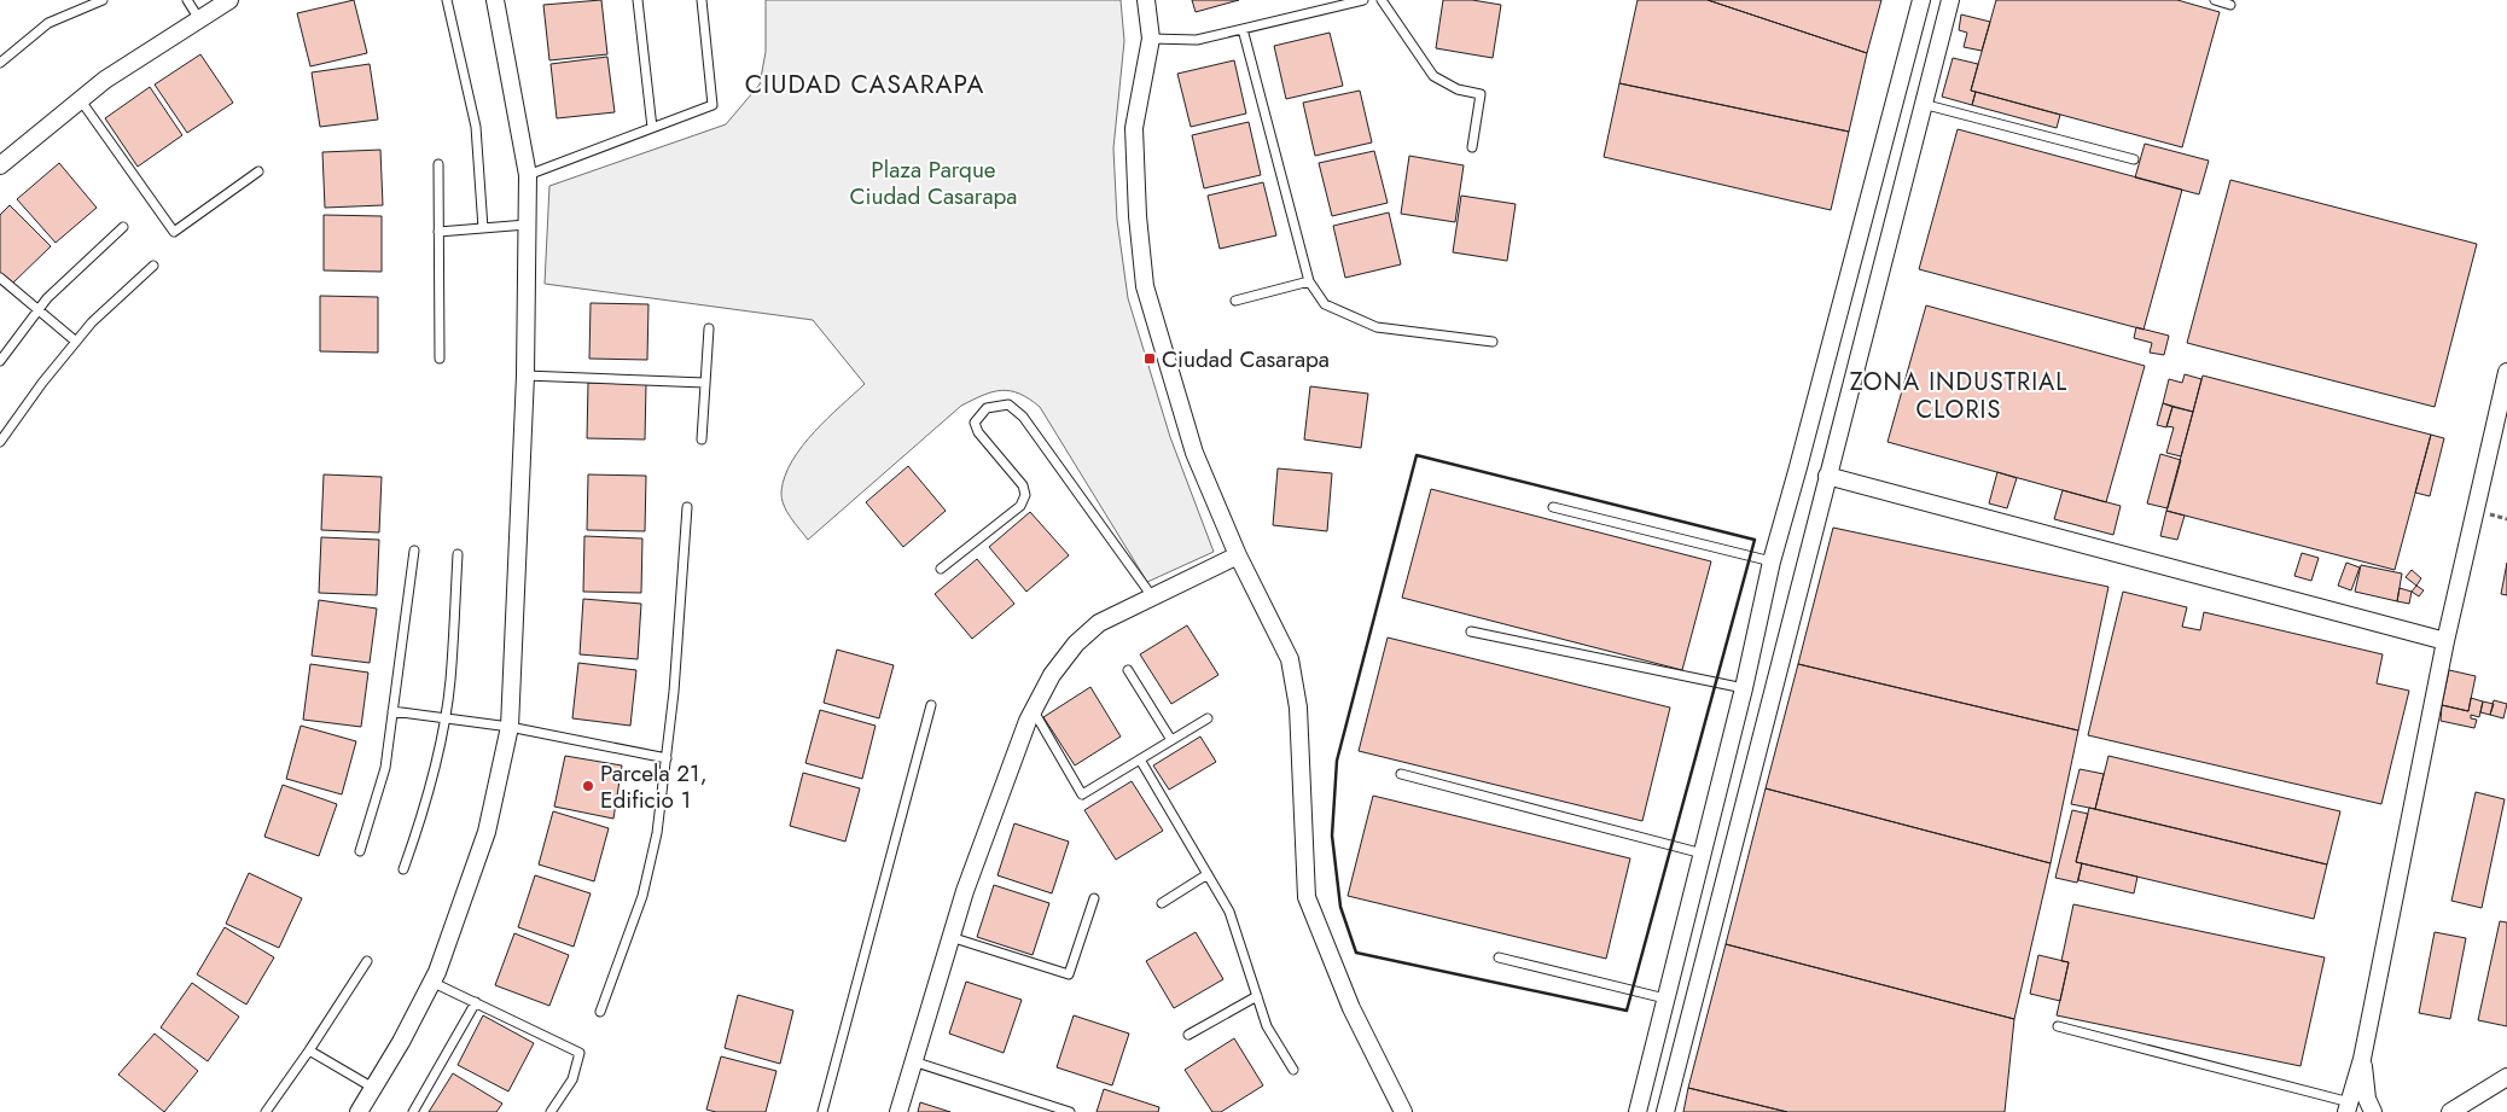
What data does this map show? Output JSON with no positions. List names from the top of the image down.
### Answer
{
  "districts": ["CIUDAD CASARAPA", "ZONA INDUSTRIAL CLORIS"],
  "parks": ["Plaza Parque Ciudad Casarapa"],
  "places": {
    "transit": ["Ciudad Casarapa"],
    "other": ["Parcela 21, Edificio 1"]
  }
}
